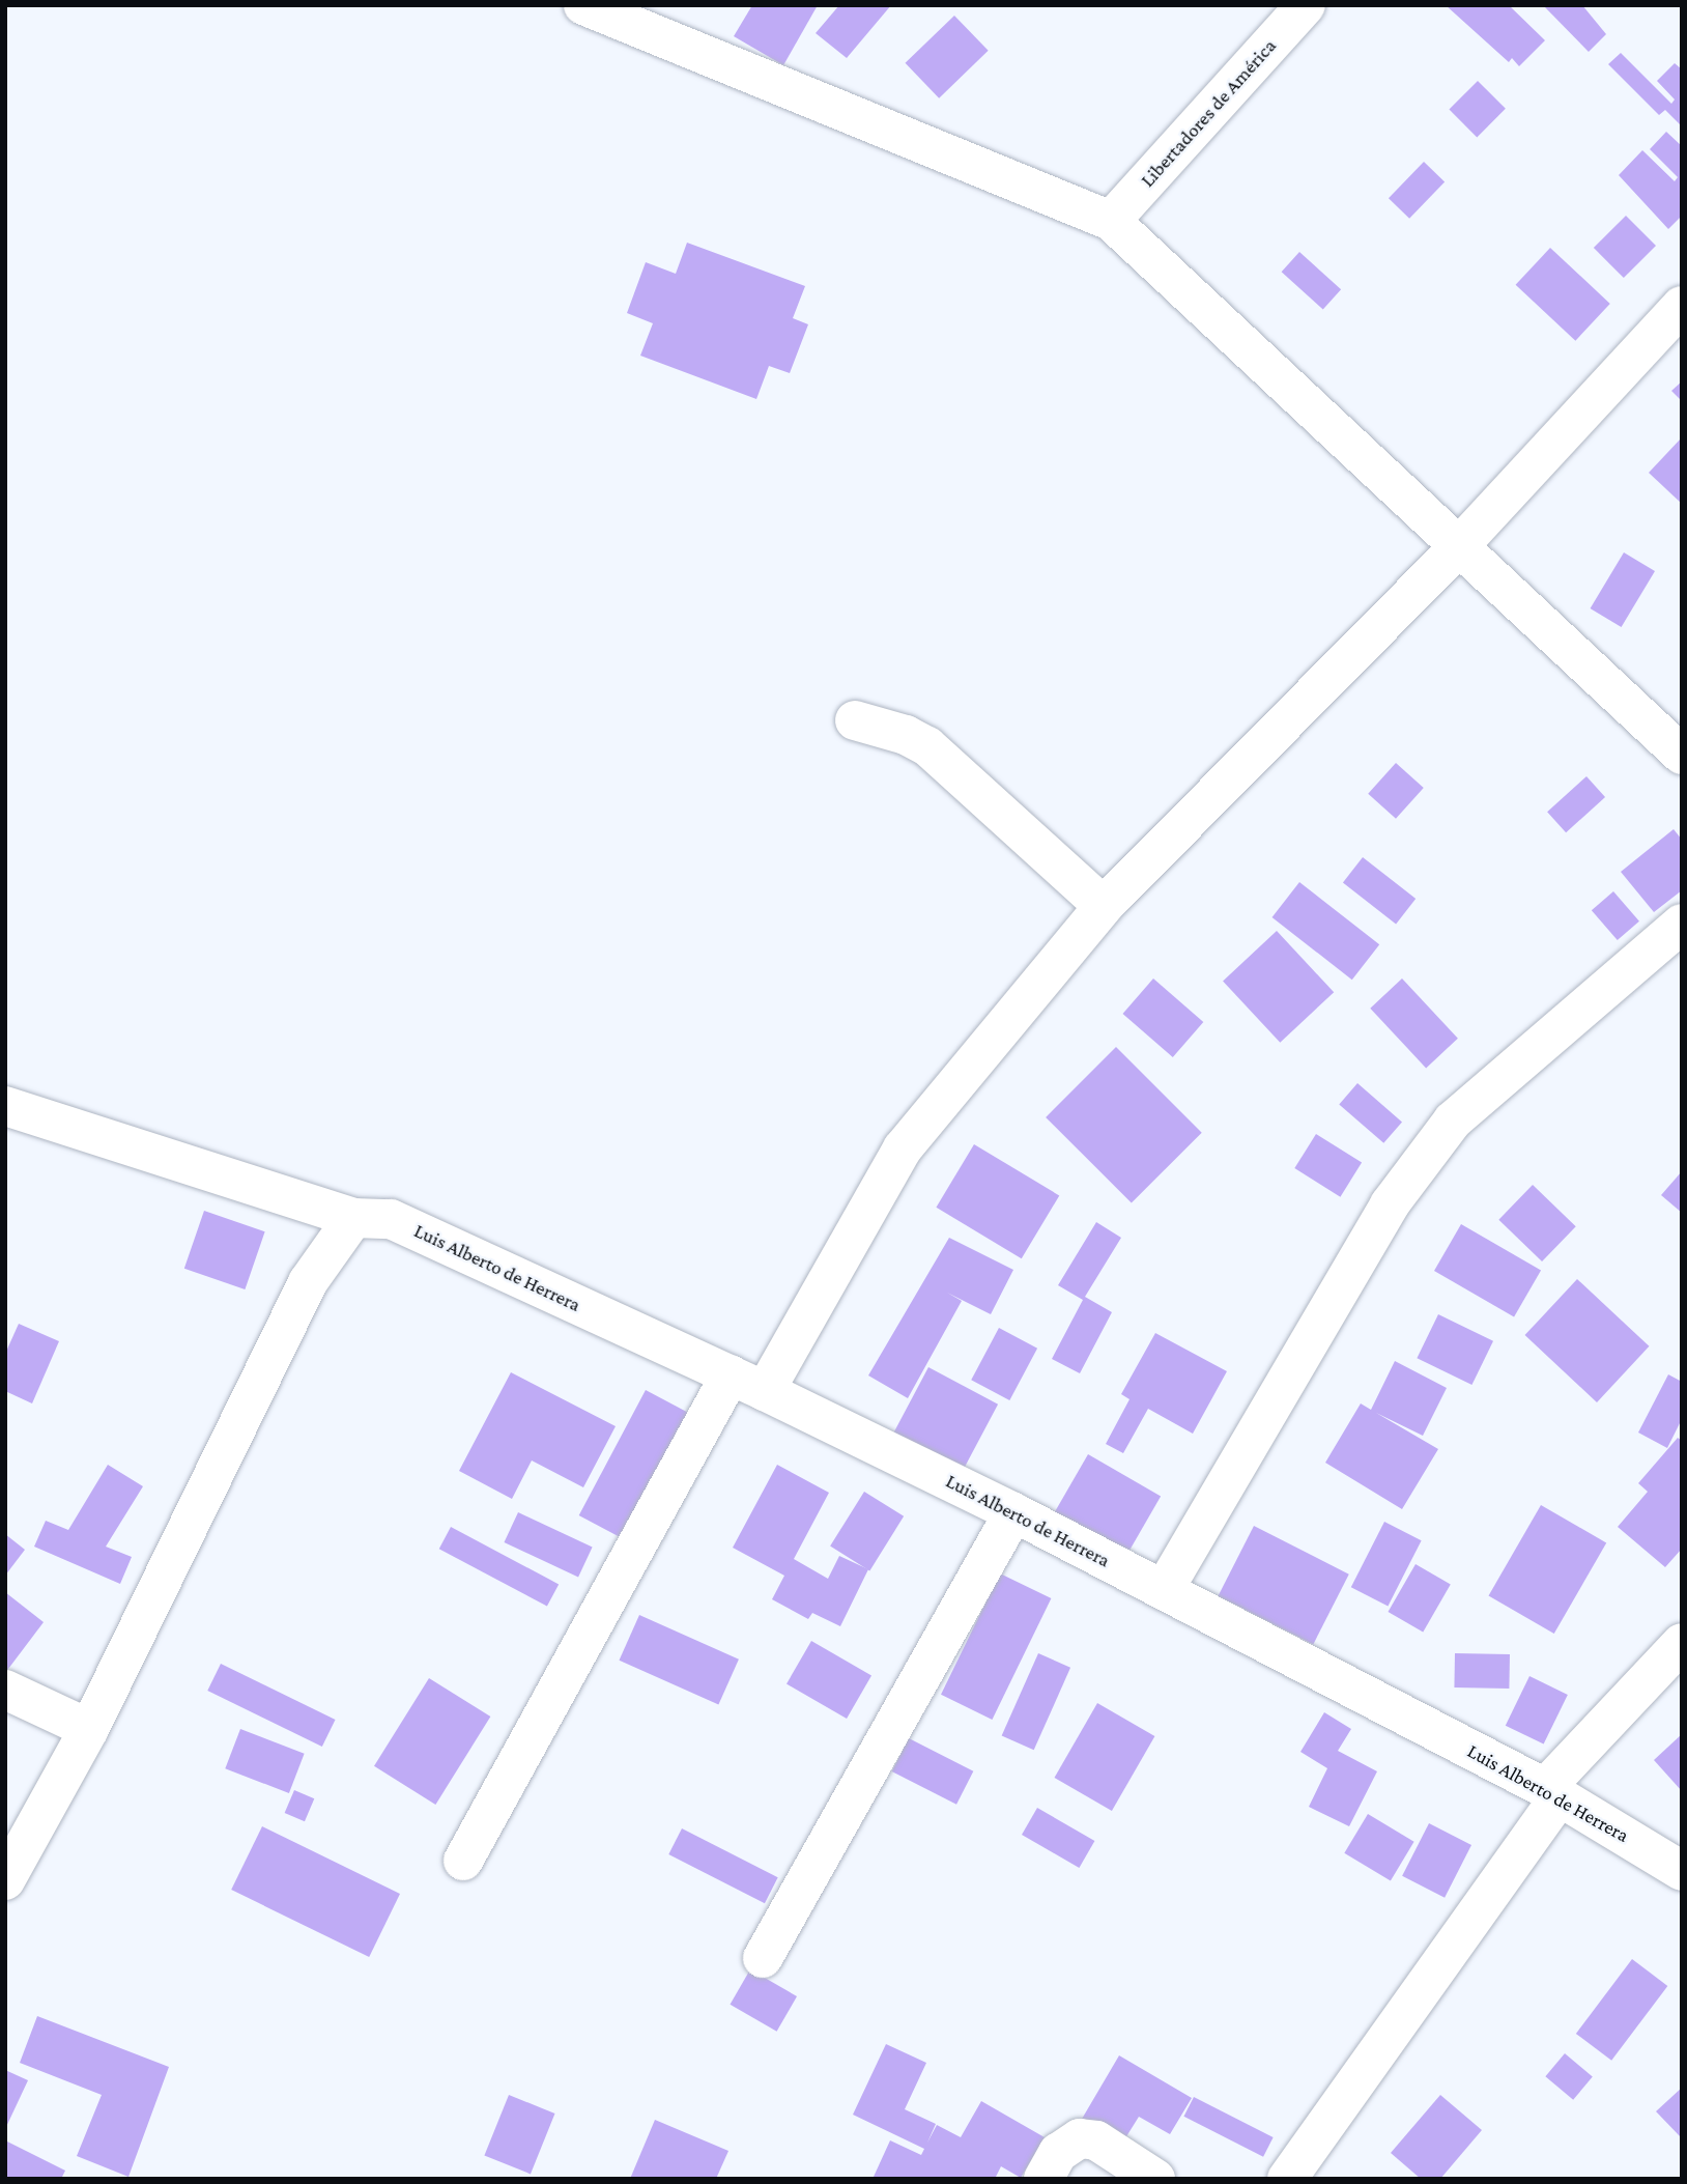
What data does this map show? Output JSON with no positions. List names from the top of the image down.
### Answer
{
  "streets": {
    "street": ["Libertadores de América", "Luis Alberto de Herrera"]
  }
}
